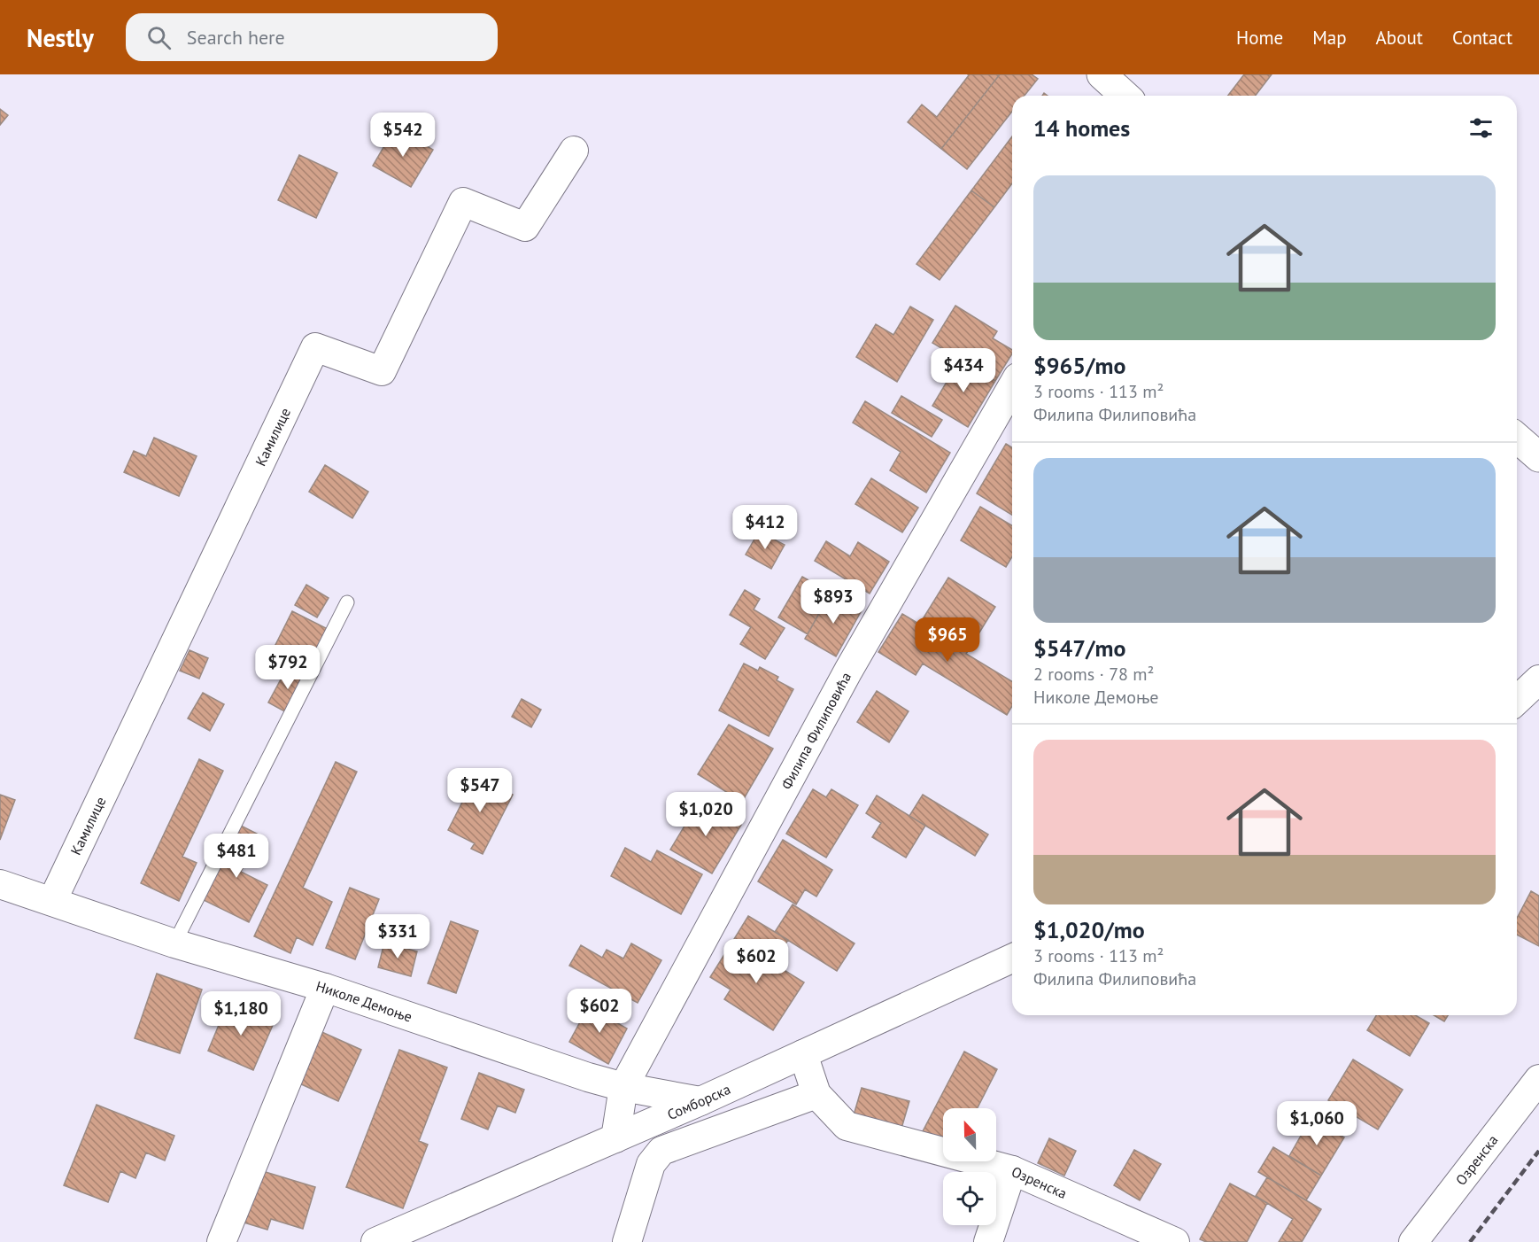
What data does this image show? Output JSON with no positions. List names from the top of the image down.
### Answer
{
  "streets": {
    "street": [
      "Камилице",
      "Филипа Филиповића",
      "Николе Демоње",
      "Сомборска",
      "Озренска"
    ]
  },
  "crossings": [
    ["Камилице", "Николе Демоње"],
    ["Филипа Филиповића", "Николе Демоње"],
    ["Филипа Филиповића", "Сомборска"],
    ["Николе Демоње", "Сомборска"],
    ["Сомборска", "Озренска"]
  ],
  "north": "top",
  "page": {
    "header": "Nestly",
    "search": "Search here",
    "nav": [
      "Home",
      "Map",
      "About",
      "Contact"
    ],
    "heading": "14 homes",
    "price": [
      "$542",
      "$434",
      "$412",
      "$893",
      "$965",
      "$792",
      "$547",
      "$1,020",
      "$481",
      "$331",
      "$602",
      "$602",
      "$1,180",
      "$1,060"
    ],
    "list": [
      {
        "name": "$965/mo",
        "note": "3 rooms · 113 m² · Филипа Филиповића"
      },
      {
        "name": "$547/mo",
        "note": "2 rooms · 78 m² · Николе Демоње"
      },
      {
        "name": "$1,020/mo",
        "note": "3 rooms · 113 m² · Филипа Филиповића"
      }
    ]
  }
}
